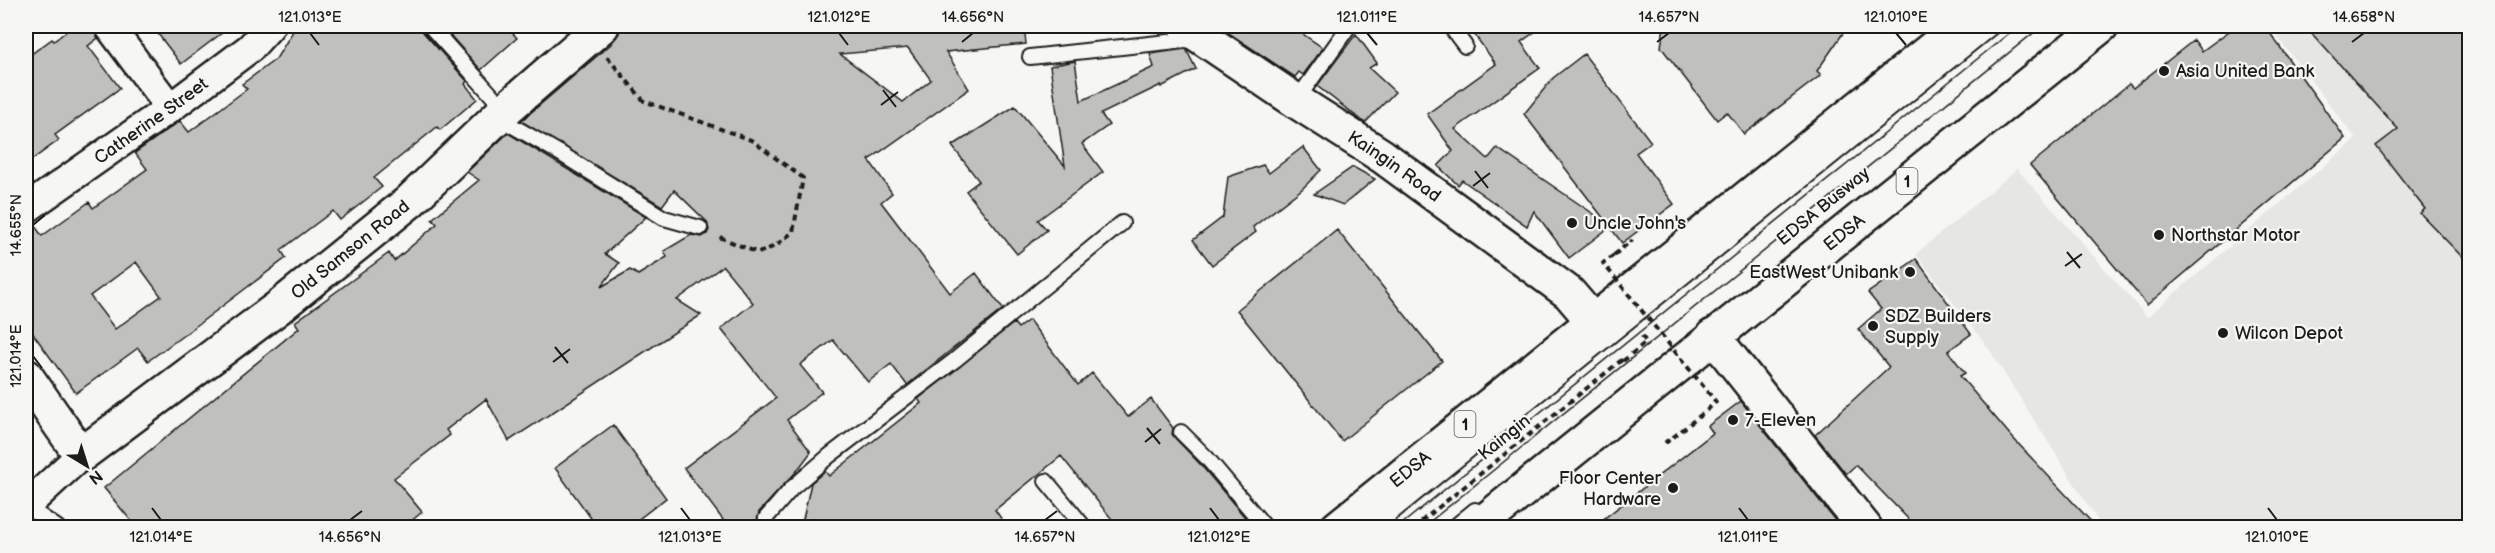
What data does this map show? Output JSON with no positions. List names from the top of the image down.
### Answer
{
  "streets": {
    "main road": [
      "Kaingin Road",
      "1",
      "EDSA",
      "Old Samson Road"
    ],
    "street": ["Catherine Street"],
    "lane": ["EDSA Busway"],
    "path": ["Kaingin"]
  },
  "crossings": [
    ["Kaingin Road", "EDSA"]
  ],
  "places": [
    "Asia United Bank",
    "Uncle John's",
    "Northstar Motor",
    "EastWest Unibank",
    "SDZ Builders Supply",
    "Wilcon Depot",
    "7-Eleven",
    "Floor Center Hardware"
  ],
  "north": "bottom right",
  "coordinates": [
    "121.013°E",
    "121.012°E",
    "14.656°N",
    "121.011°E",
    "14.657°N",
    "121.010°E",
    "14.658°N",
    "14.655°N",
    "121.014°E"
  ]
}
